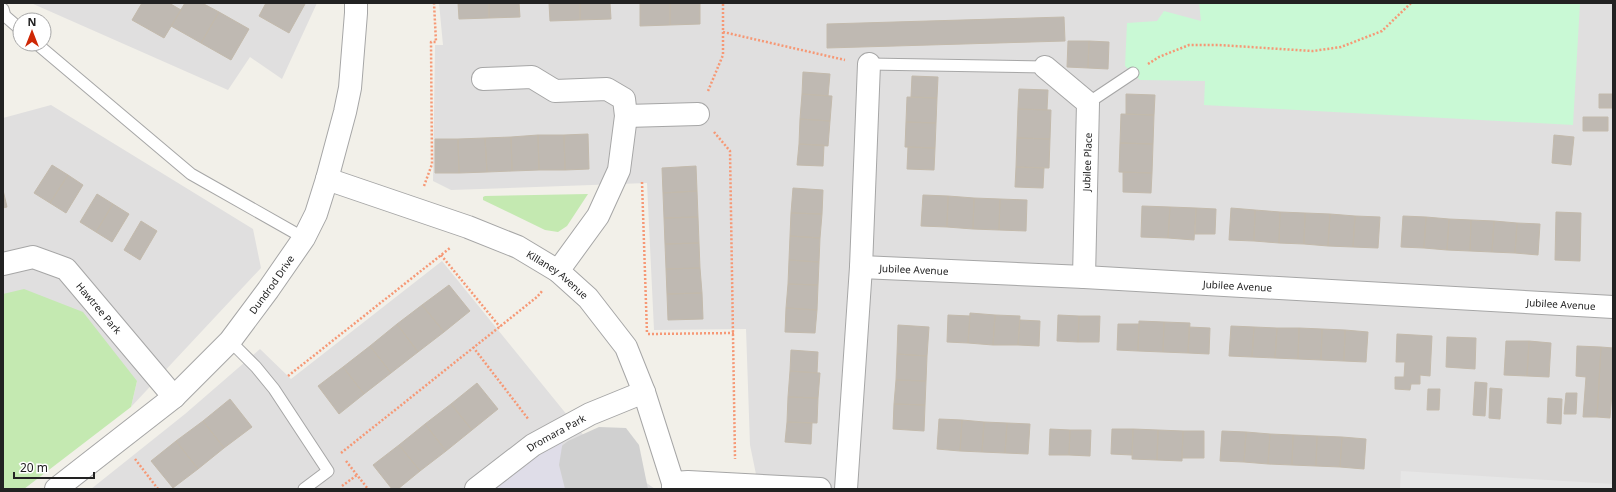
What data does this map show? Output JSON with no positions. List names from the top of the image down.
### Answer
{
  "streets": {
    "street": [
      "Jubilee Place",
      "Jubilee Avenue",
      "Killaney Avenue",
      "Dundrod Drive",
      "Hawtree Park",
      "Dromara Park"
    ]
  },
  "crossings": [
    ["Jubilee Place", "Jubilee Avenue"],
    ["Killaney Avenue", "Dundrod Drive"],
    ["Killaney Avenue", "Dromara Park"],
    ["Dundrod Drive", "Hawtree Park"]
  ],
  "scale_bar": "20 m",
  "north": "top"
}
